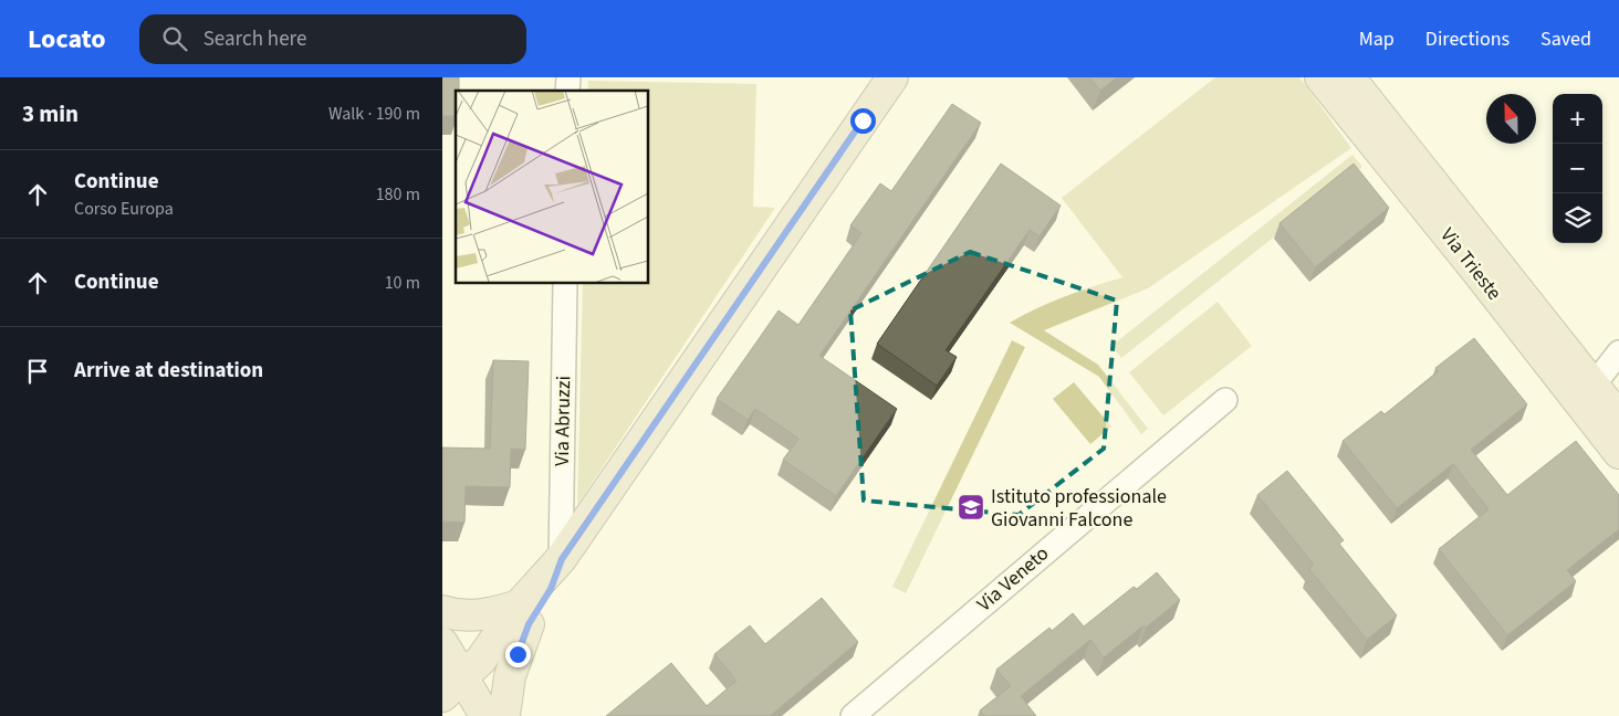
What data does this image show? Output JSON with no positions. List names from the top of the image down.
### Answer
{
  "streets": {
    "street": ["Via Trieste", "Via Abruzzi", "Via Veneto"]
  },
  "places": {
    "school or university": ["Istituto professionale Giovanni Falcone"]
  },
  "north": "top",
  "page": {
    "header": "Locato",
    "search": "Search here",
    "nav": ["Map", "Directions", "Saved"],
    "heading": ["3 min", "Walk · 190 m"],
    "map_buttons": ["+", "−"],
    "list": [
      ["Continue", "Corso Europa", "180 m"],
      ["Continue", "10 m"],
      "Arrive at destination"
    ]
  }
}
